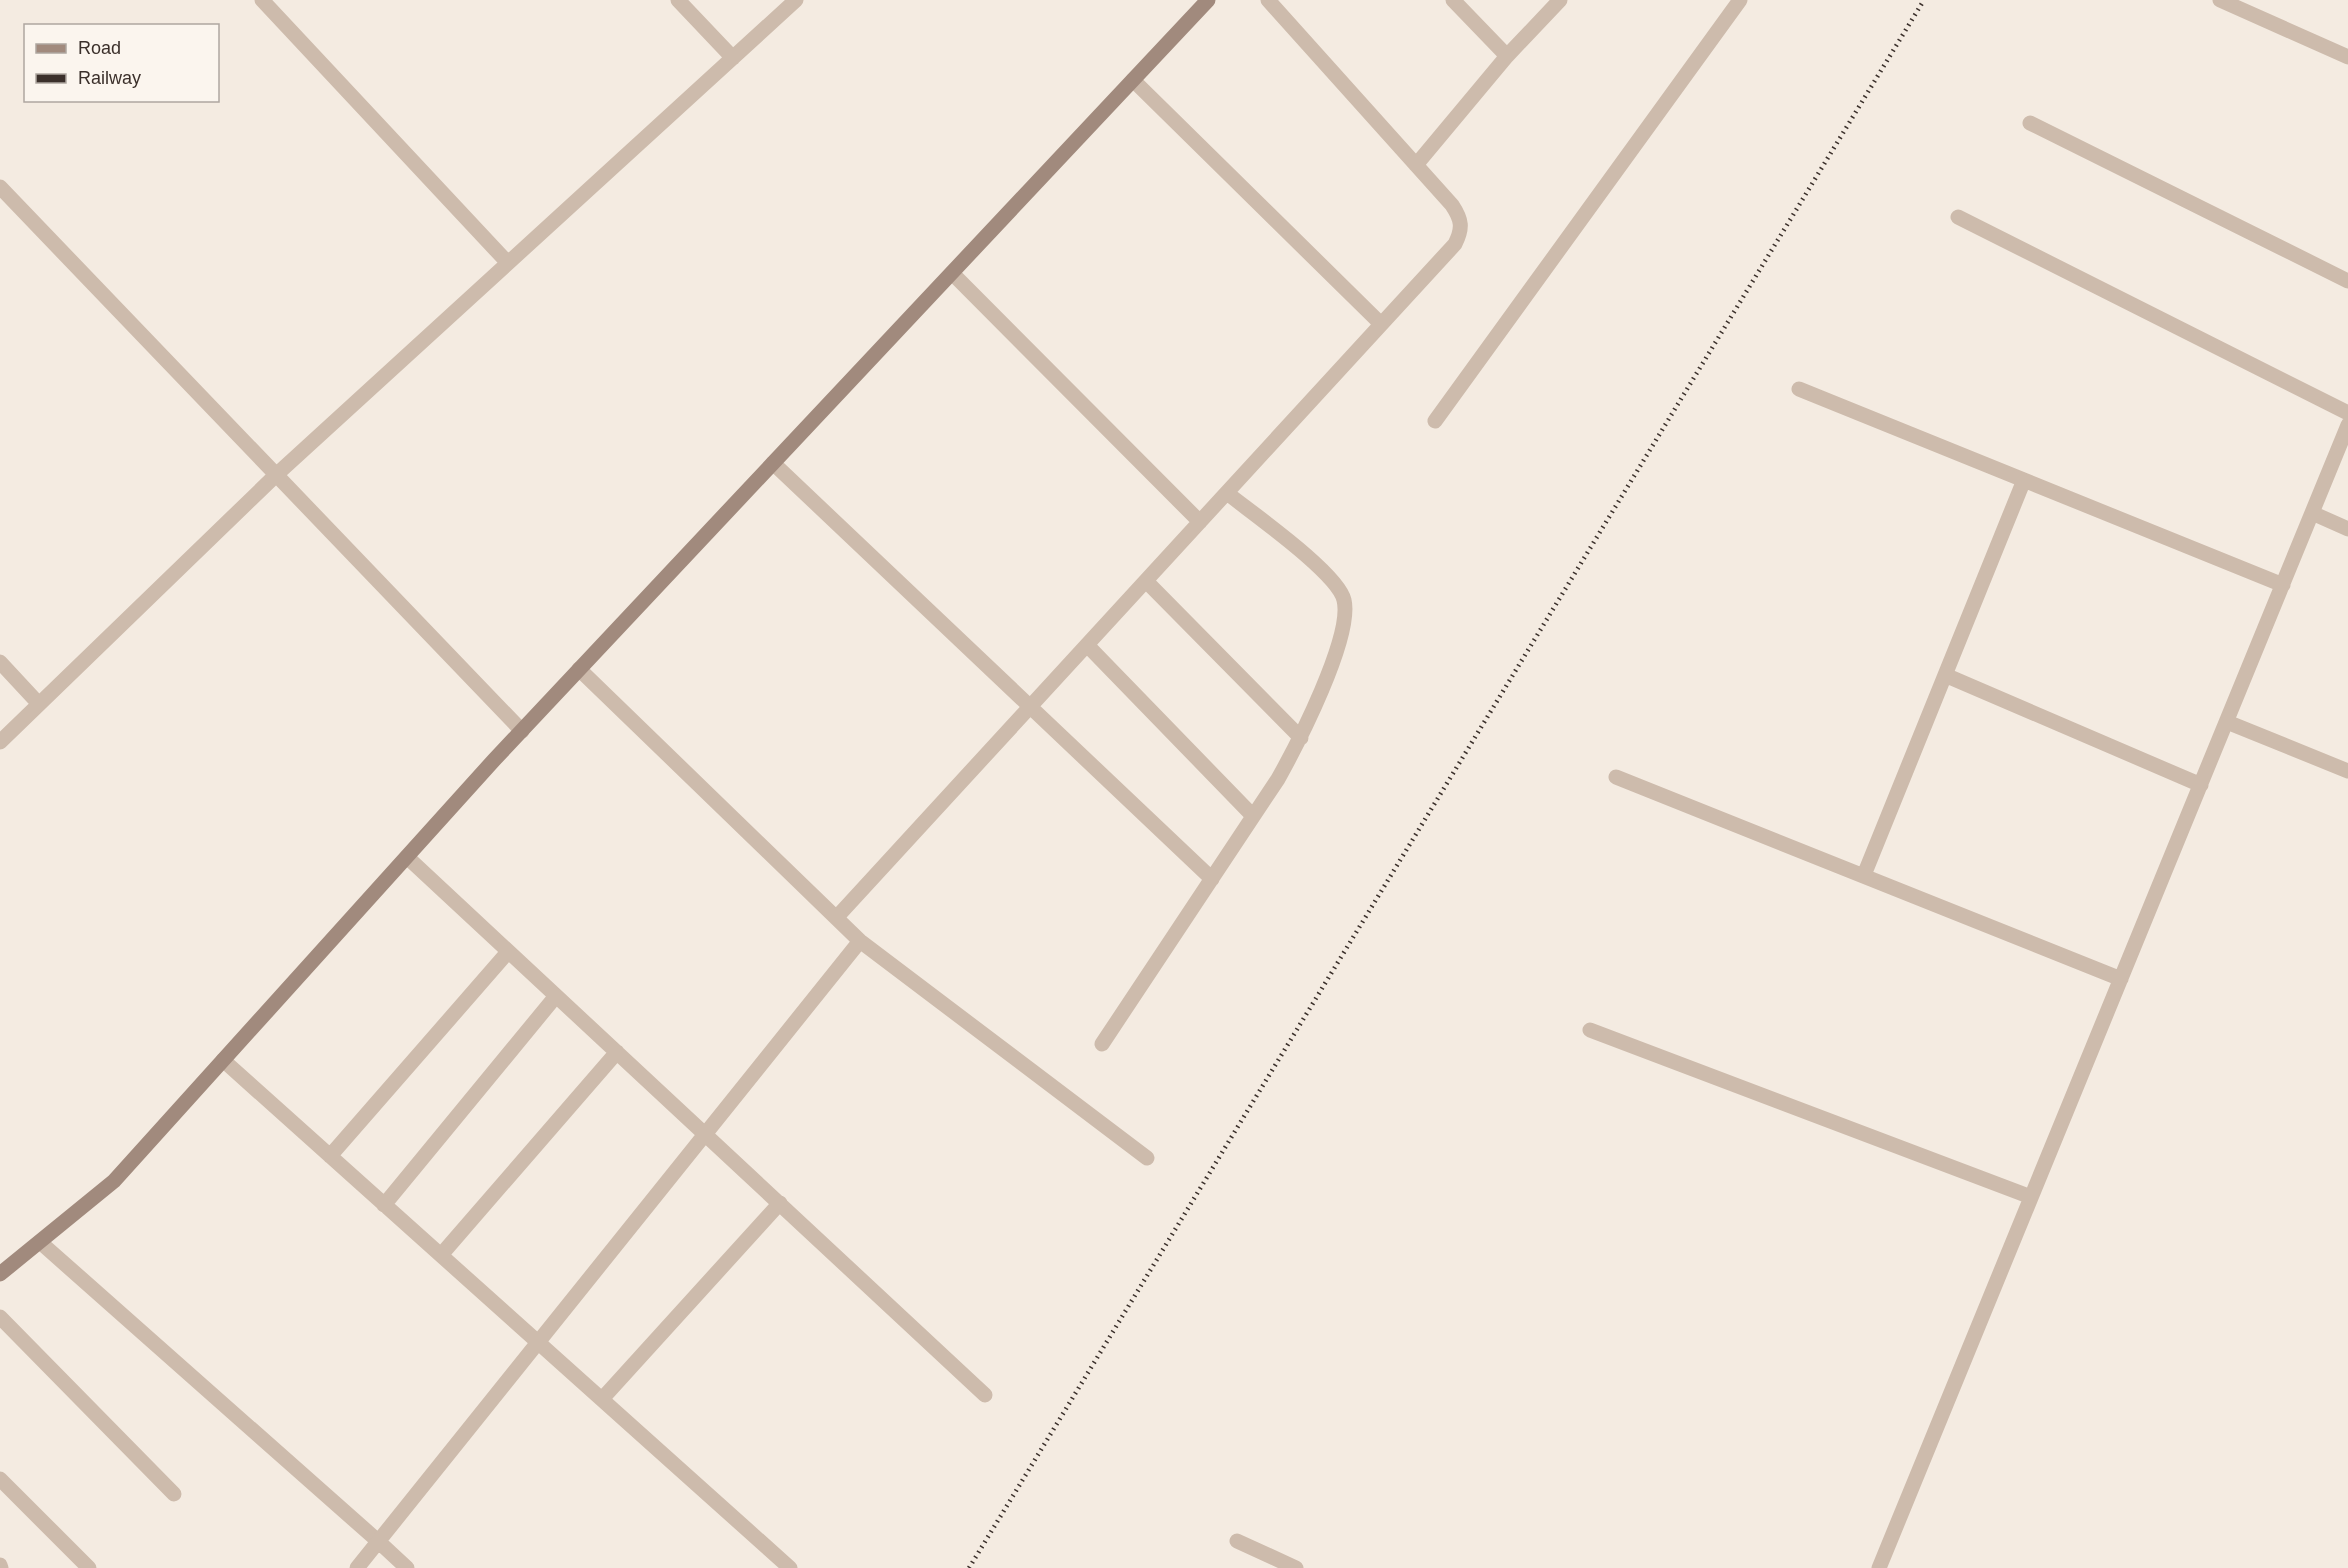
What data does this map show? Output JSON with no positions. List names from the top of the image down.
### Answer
{
  "legend": ["Road", "Railway"]
}
